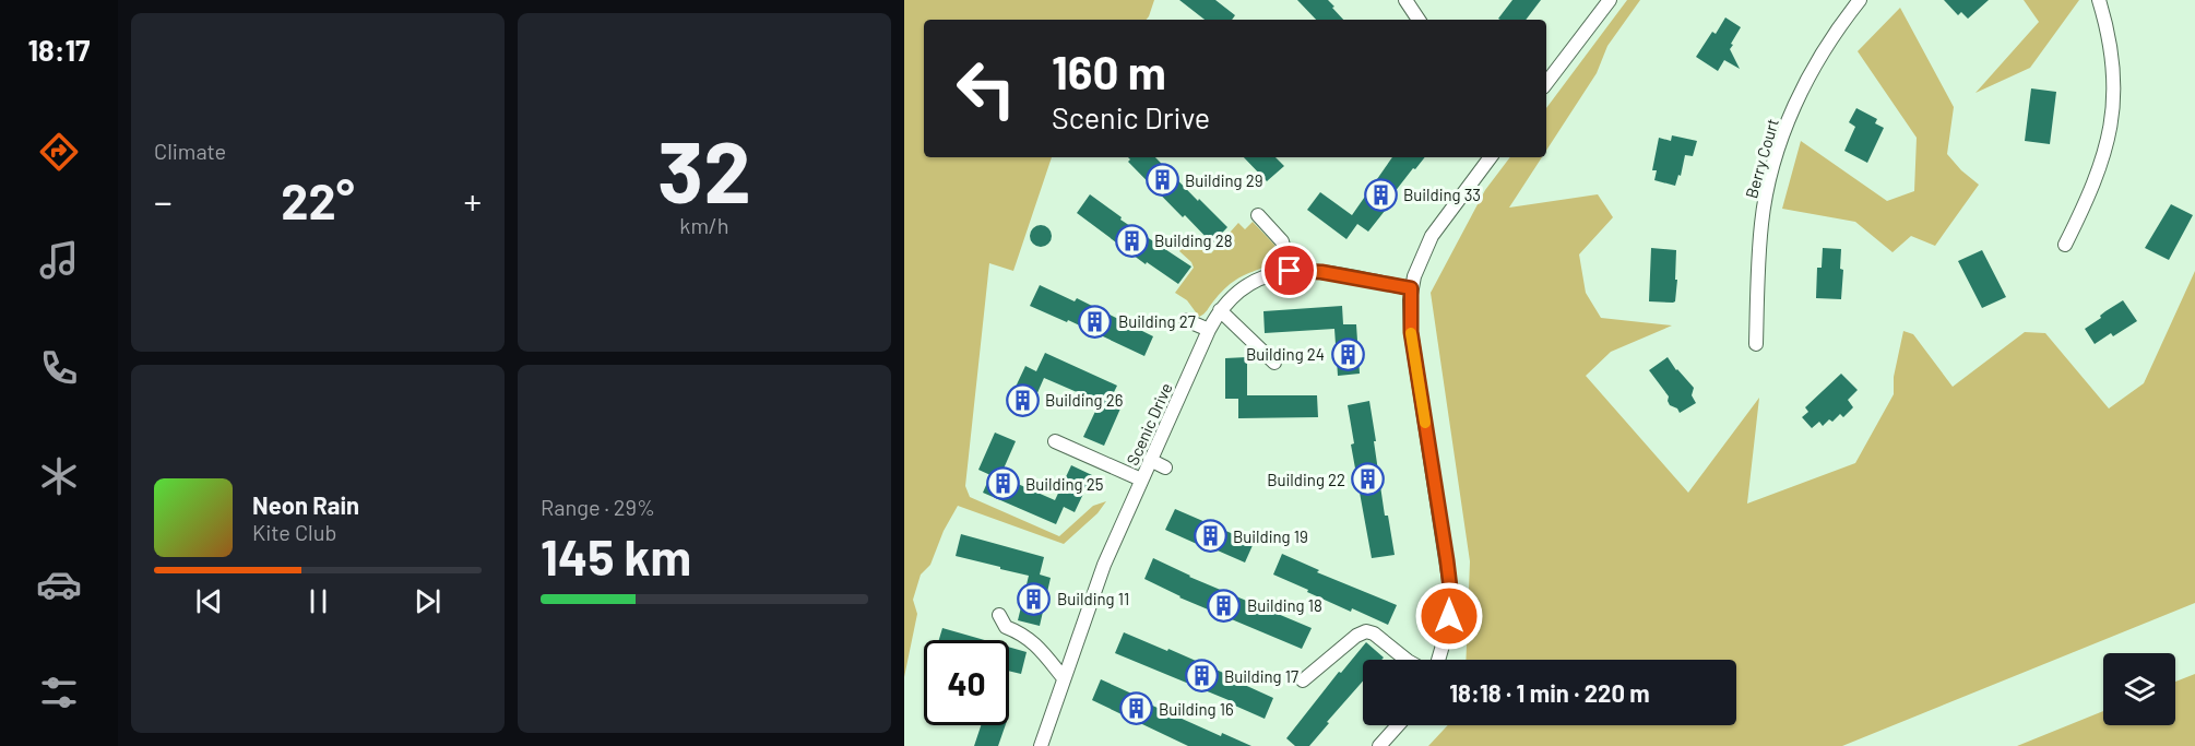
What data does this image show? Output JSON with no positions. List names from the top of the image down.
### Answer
{
  "streets": {
    "street": ["Berry Court", "Scenic Drive"]
  },
  "places": {
    "building": [
      "Building 29",
      "Building 33",
      "Building 28",
      "Building 27",
      "Building 24",
      "Building 26",
      "Building 22",
      "Building 25",
      "Building 19",
      "Building 11",
      "Building 18",
      "Building 17",
      "Building 16"
    ]
  },
  "page": {
    "tabs": "18:17",
    "tile": [
      "Climate",
      ["32", "km/h"],
      ["Range · 29%", "145 km"]
    ],
    "turn": ["160 m", "Scenic Drive"],
    "heat": ["−", "22°", "+"],
    "song": ["Neon Rain", "Kite Club"],
    "limit": "40",
    "trip": "18:18 · 1 min · 220 m"
  }
}
